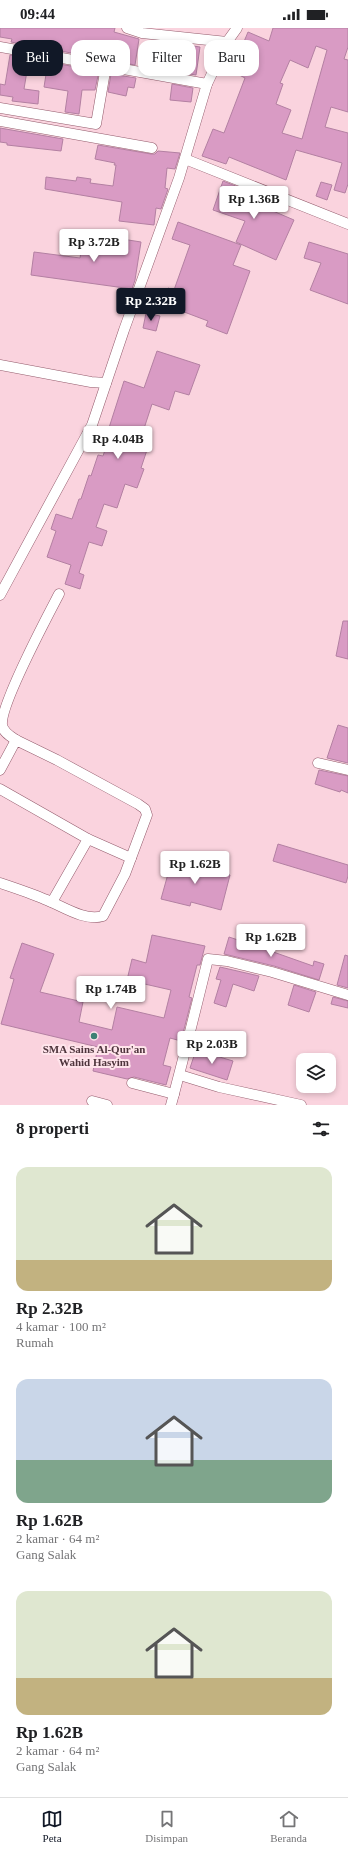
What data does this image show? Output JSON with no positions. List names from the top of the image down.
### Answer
{
  "places": ["SMA Sains Al-Qur'an Wahid Hasyim"],
  "page": {
    "status": "09:44",
    "chip": [
      "Beli",
      "Sewa",
      "Filter",
      "Baru"
    ],
    "price": [
      "Rp 1.36B",
      "Rp 3.72B",
      "Rp 2.32B",
      "Rp 4.04B",
      "Rp 1.62B",
      "Rp 1.62B",
      "Rp 1.74B",
      "Rp 2.03B"
    ],
    "heading": "8 properti",
    "list": [
      {
        "name": "Rp 2.32B",
        "note": "4 kamar · 100 m² · Rumah"
      },
      {
        "name": "Rp 1.62B",
        "note": "2 kamar · 64 m² · Gang Salak"
      },
      {
        "name": "Rp 1.62B",
        "note": "2 kamar · 64 m² · Gang Salak"
      }
    ],
    "tabs": ["Peta", "Disimpan", "Beranda"]
  }
}
